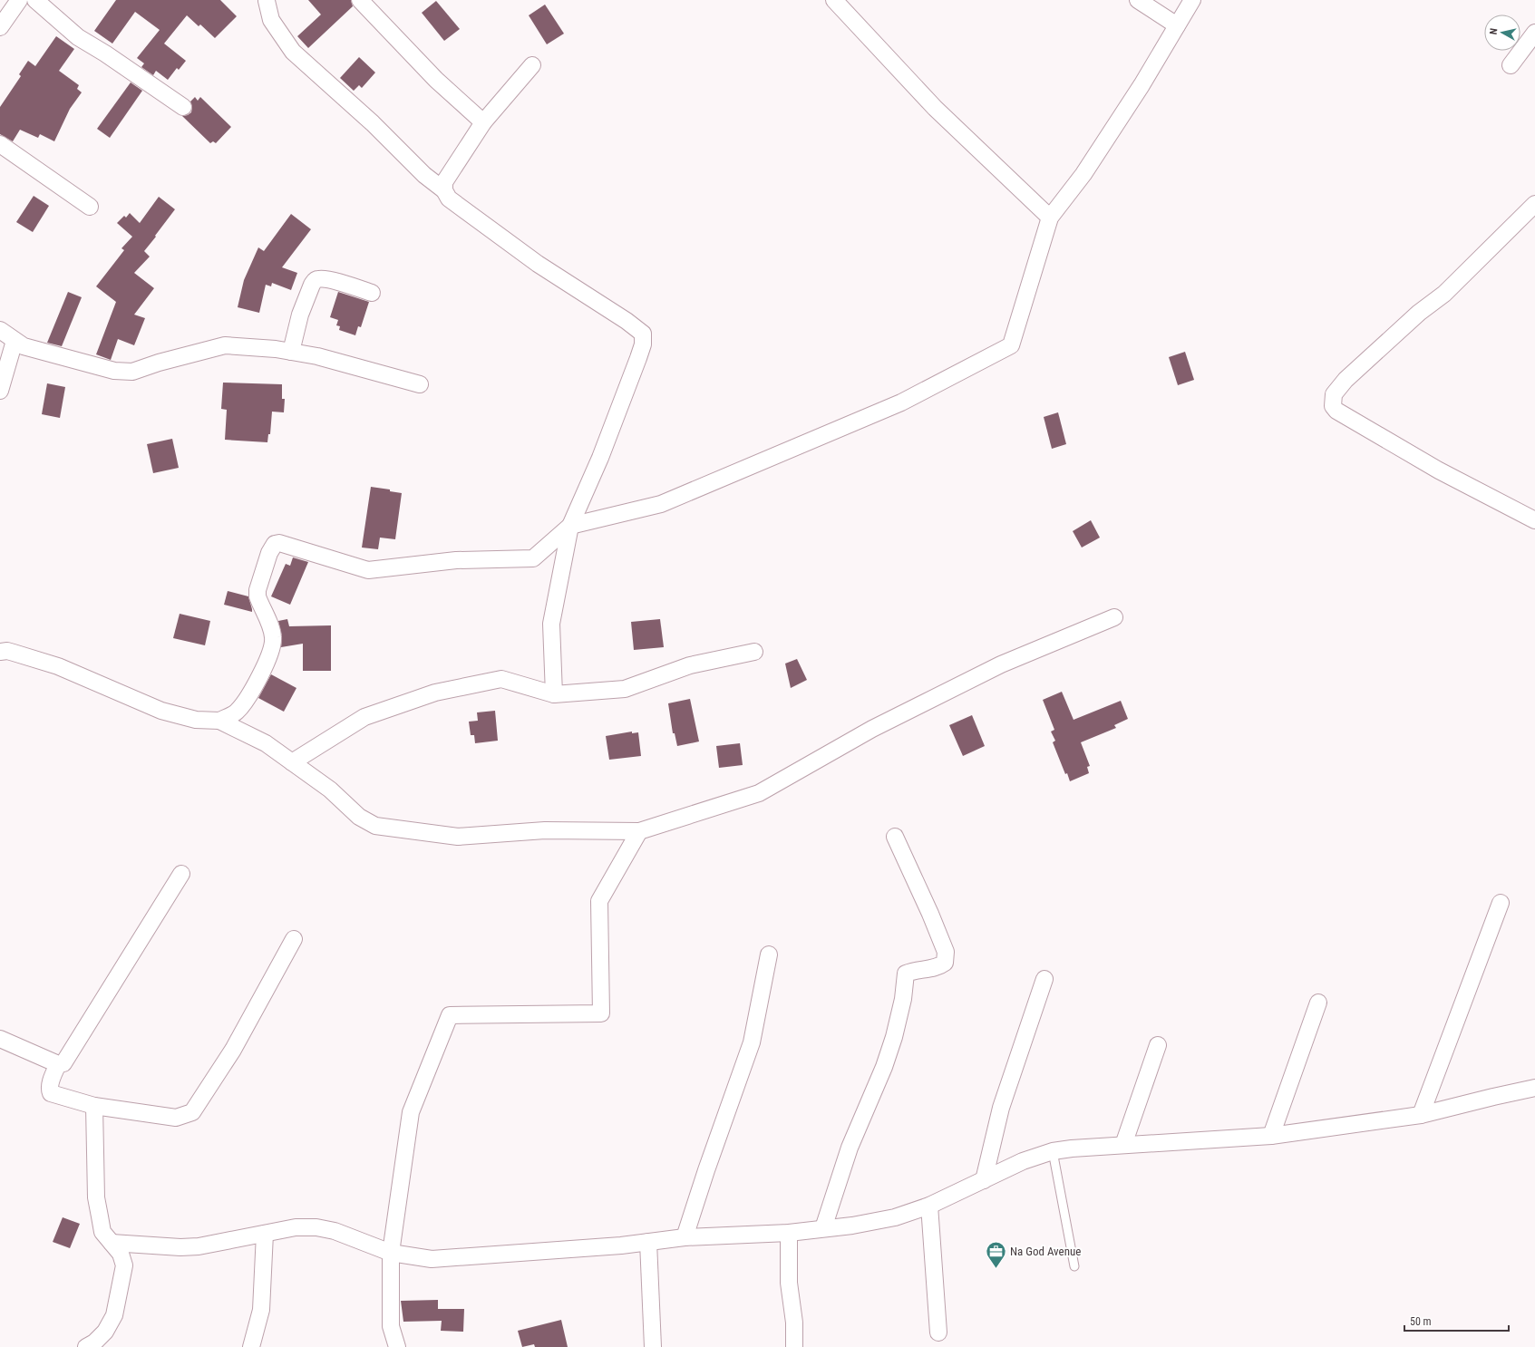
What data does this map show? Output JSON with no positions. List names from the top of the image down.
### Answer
{
  "places": {
    "office": ["Na God Avenue"]
  },
  "scale_bar": "50 m",
  "north": "left"
}
